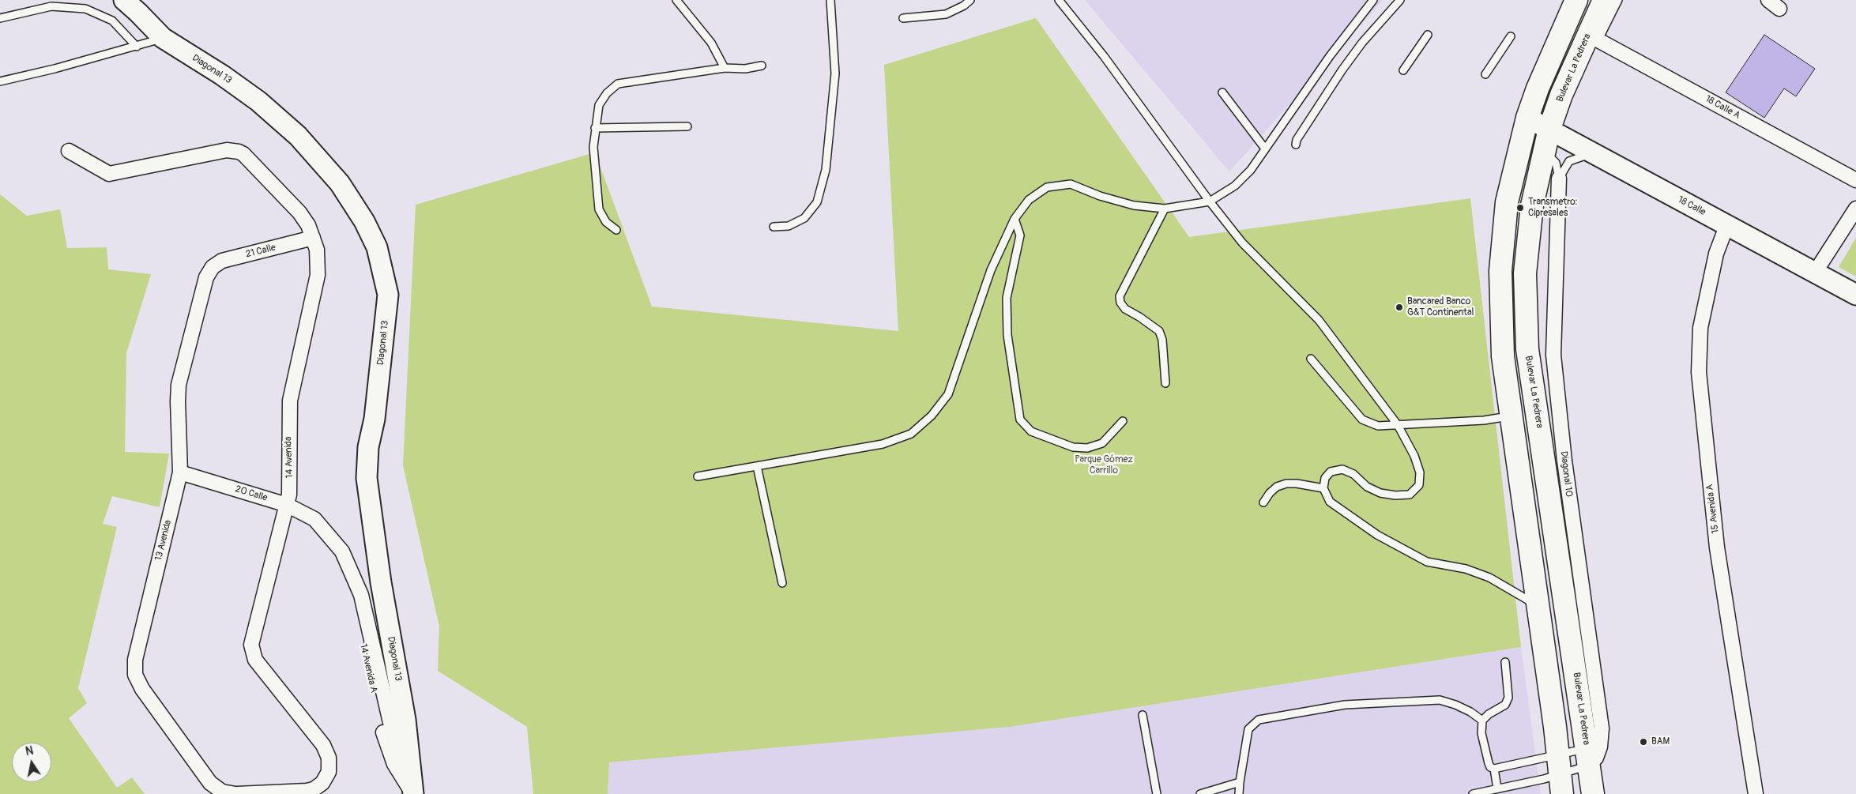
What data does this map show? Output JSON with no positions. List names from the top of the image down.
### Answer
{
  "streets": {
    "main road": ["Bulevar La Pedrera"],
    "street": [
      "Diagonal 13",
      "18 Calle A",
      "18 Calle",
      "21 Calle",
      "14 Avenida",
      "Diagonal 10",
      "20 Calle",
      "15 Avenida A",
      "13 Avenida",
      "14 Avenida A"
    ]
  },
  "crossings": [
    ["Bulevar La Pedrera", "18 Calle A"],
    ["Bulevar La Pedrera", "18 Calle"],
    ["Bulevar La Pedrera", "Diagonal 10"],
    ["Diagonal 13", "14 Avenida A"],
    ["18 Calle", "15 Avenida A"],
    ["21 Calle", "14 Avenida"],
    ["21 Calle", "13 Avenida"],
    ["14 Avenida", "20 Calle"],
    ["14 Avenida", "13 Avenida"],
    ["20 Calle", "13 Avenida"],
    ["20 Calle", "14 Avenida A"]
  ],
  "parks": ["Parque Gómez Carrillo"],
  "places": ["Transmetro: Cipresales", "Bancared Banco G&T Continental", "BAM"],
  "north": "top"
}
